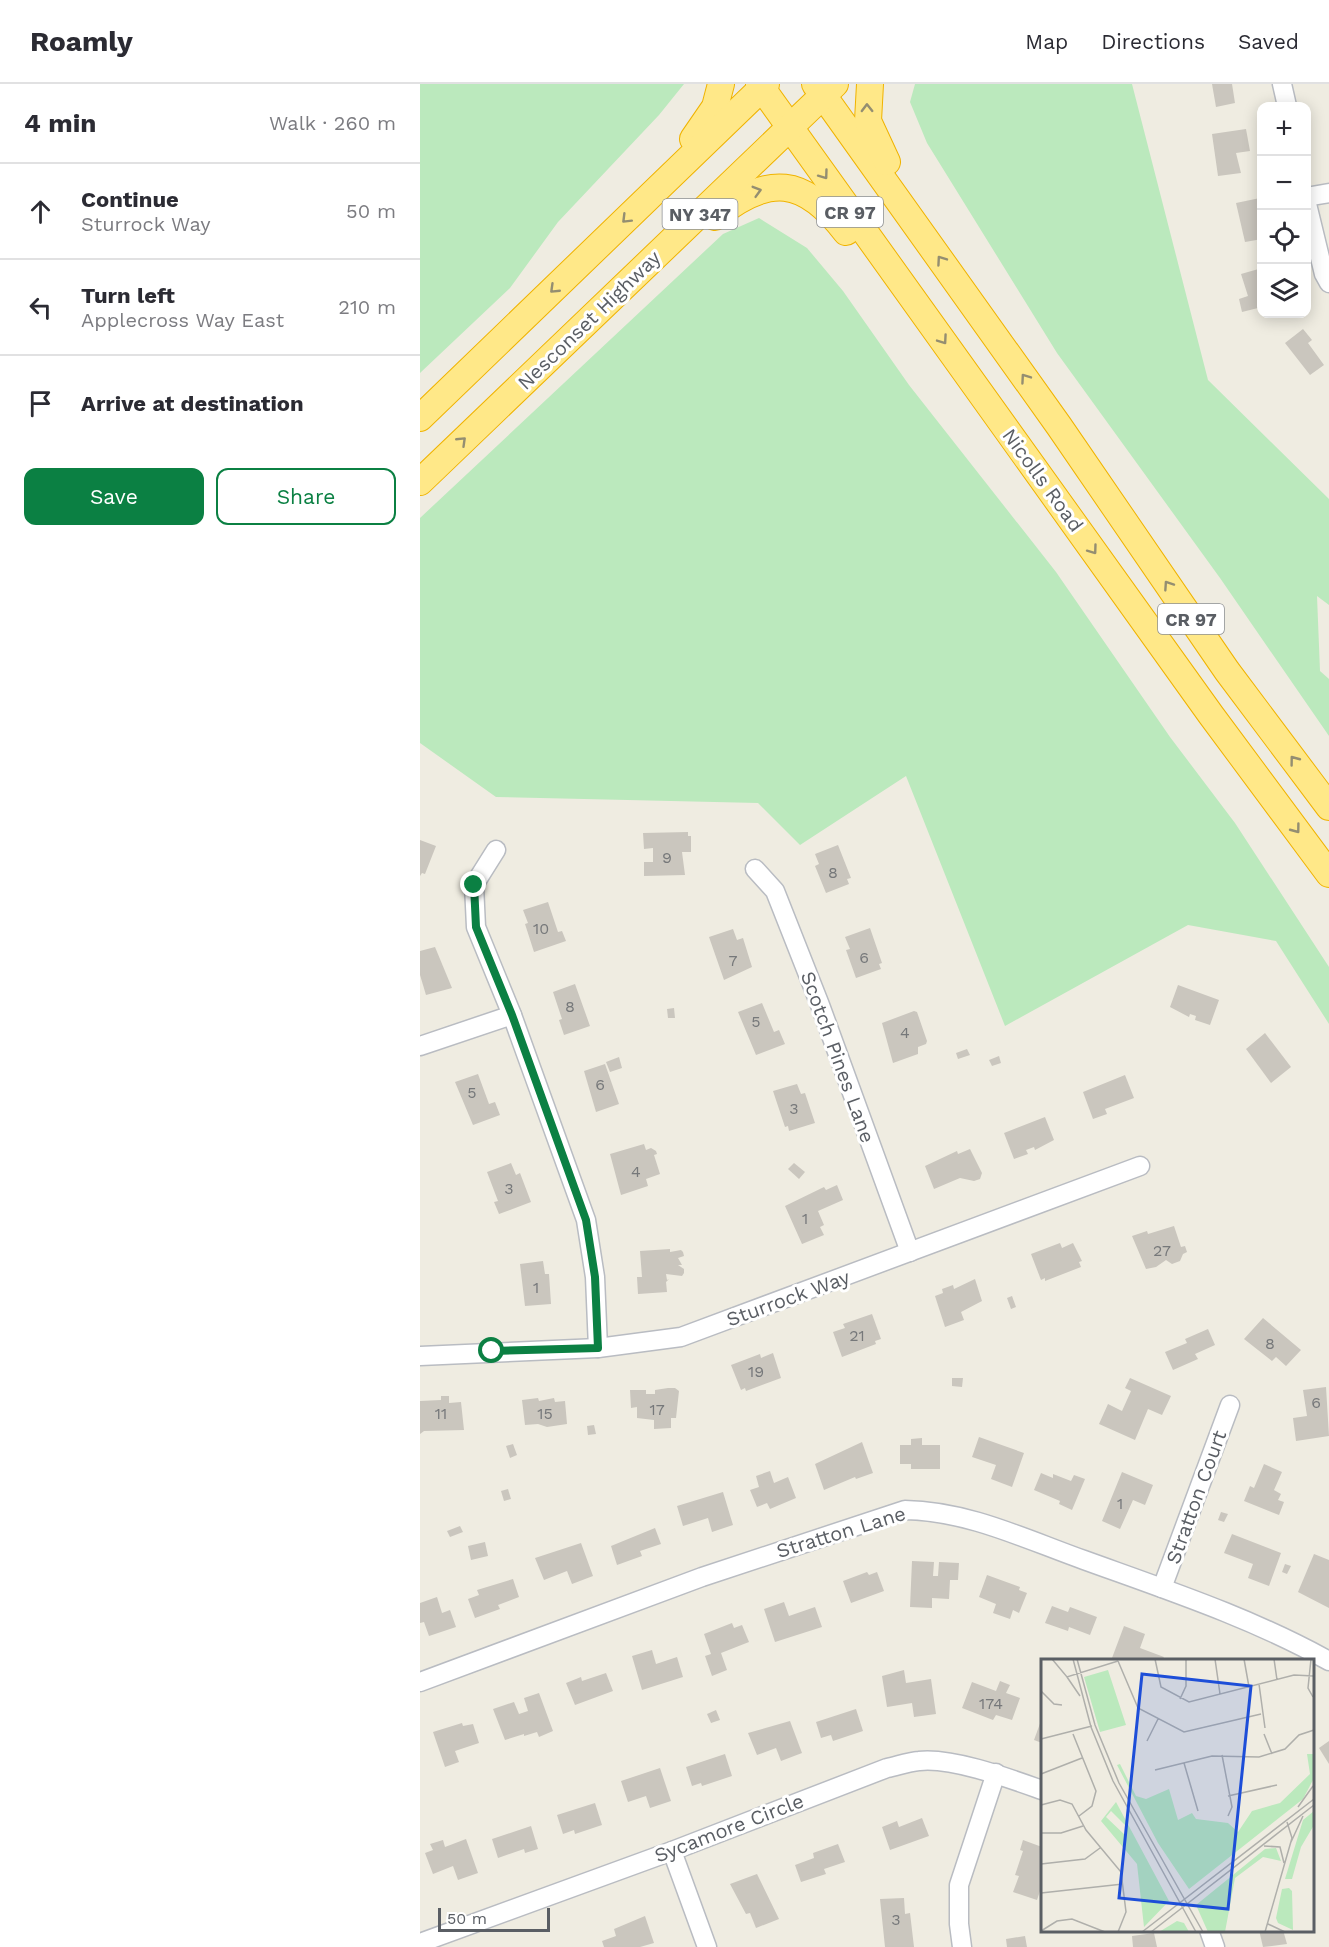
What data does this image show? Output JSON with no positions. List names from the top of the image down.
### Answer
{
  "streets": {
    "highway": [
      "CR 97",
      "NY 347",
      "Nesconset Highway",
      "Nicolls Road"
    ],
    "street": [
      "Scotch Pines Lane",
      "Sturrock Way",
      "Stratton Court",
      "Stratton Lane",
      "Sycamore Circle"
    ]
  },
  "crossings": [
    ["CR 97", "Nesconset Highway"],
    ["NY 347", "Nicolls Road"],
    ["Nesconset Highway", "Nicolls Road"],
    ["Scotch Pines Lane", "Sturrock Way"],
    ["Stratton Court", "Stratton Lane"]
  ],
  "house_numbers": [
    "9",
    "8",
    "10",
    "6",
    "7",
    "8",
    "5",
    "4",
    "6",
    "5",
    "3",
    "4",
    "3",
    "1",
    "27",
    "1",
    "21",
    "8",
    "19",
    "6",
    "17",
    "11",
    "15",
    "1",
    "174",
    "3"
  ],
  "scale_bar": "50 m",
  "page": {
    "header": "Roamly",
    "nav": ["Map", "Directions", "Saved"],
    "heading": ["4 min", "Walk · 260 m"],
    "map_buttons": ["+", "−"],
    "list": [
      ["Continue", "Sturrock Way", "50 m"],
      ["Turn left", "Applecross Way East", "210 m"],
      "Arrive at destination"
    ],
    "buttons": ["Save", "Share"],
    "scale": "50 m"
  }
}
